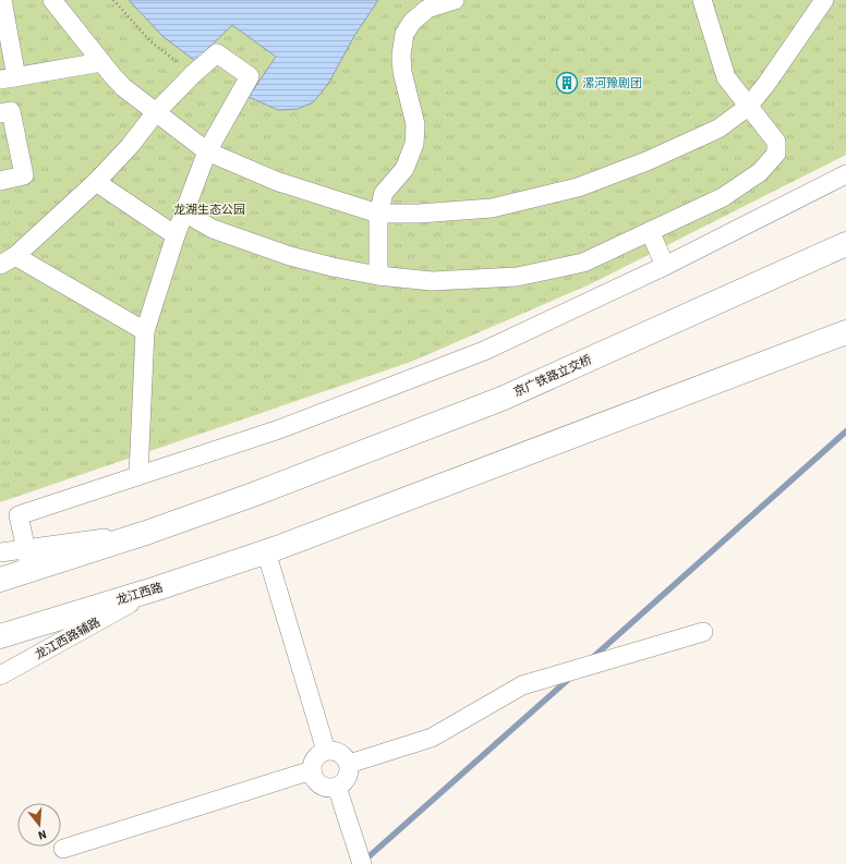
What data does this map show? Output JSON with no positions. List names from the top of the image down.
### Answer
{
  "streets": {
    "highway": ["京广铁路立交桥", "龙江西路"],
    "street": ["龙江西路辅路"]
  },
  "crossings": [
    ["龙江西路", "龙江西路辅路"]
  ],
  "parks": ["龙湖生态公园"],
  "places": {
    "building": ["漯河豫剧团"]
  },
  "north": "bottom"
}
